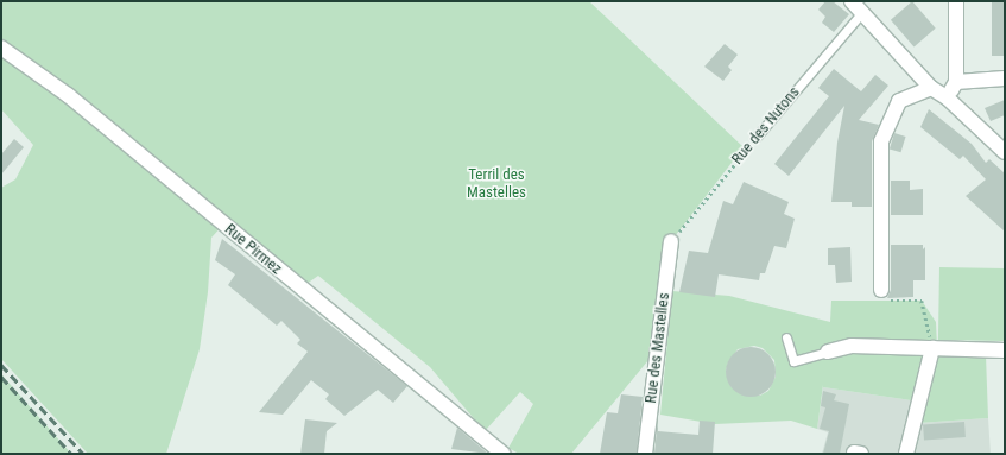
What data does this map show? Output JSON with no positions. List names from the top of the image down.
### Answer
{
  "streets": {
    "street": ["Rue Pirmez", "Rue des Mastelles"],
    "lane": ["Rue des Nutons"]
  },
  "crossings": [
    ["Rue des Nutons", "Rue des Mastelles"]
  ],
  "parks": ["Terril des Mastelles"]
}
